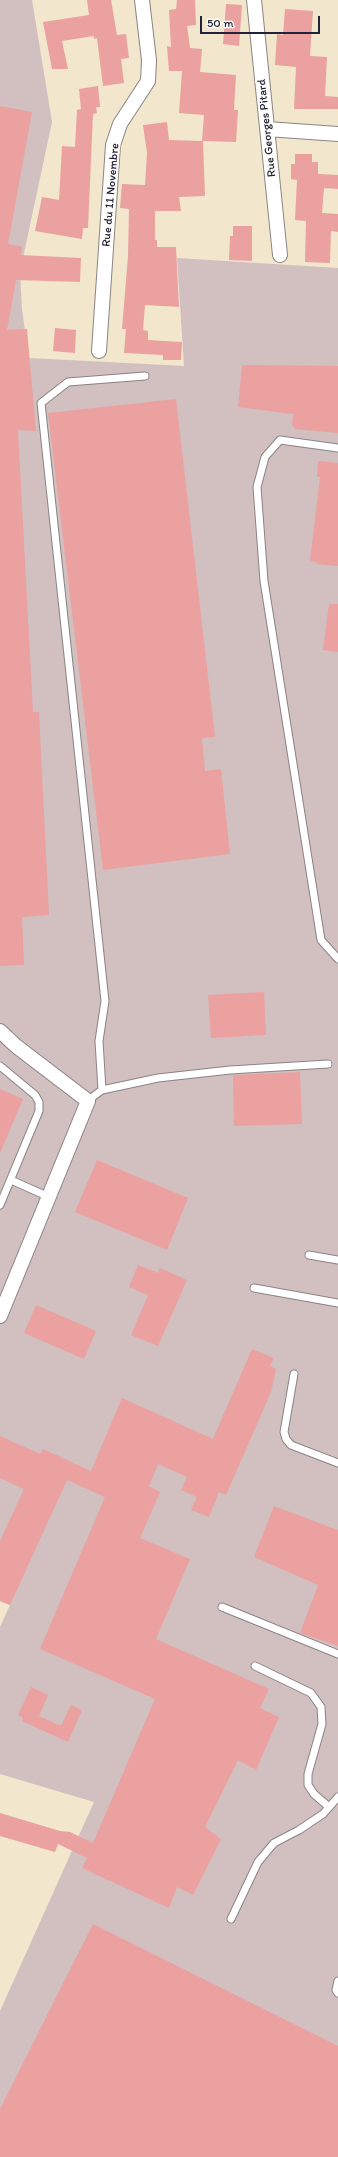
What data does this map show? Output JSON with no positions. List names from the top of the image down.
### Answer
{
  "streets": {
    "street": ["Rue Georges Pitard", "Rue du 11 Novembre"]
  },
  "scale_bar": "50 m"
}
